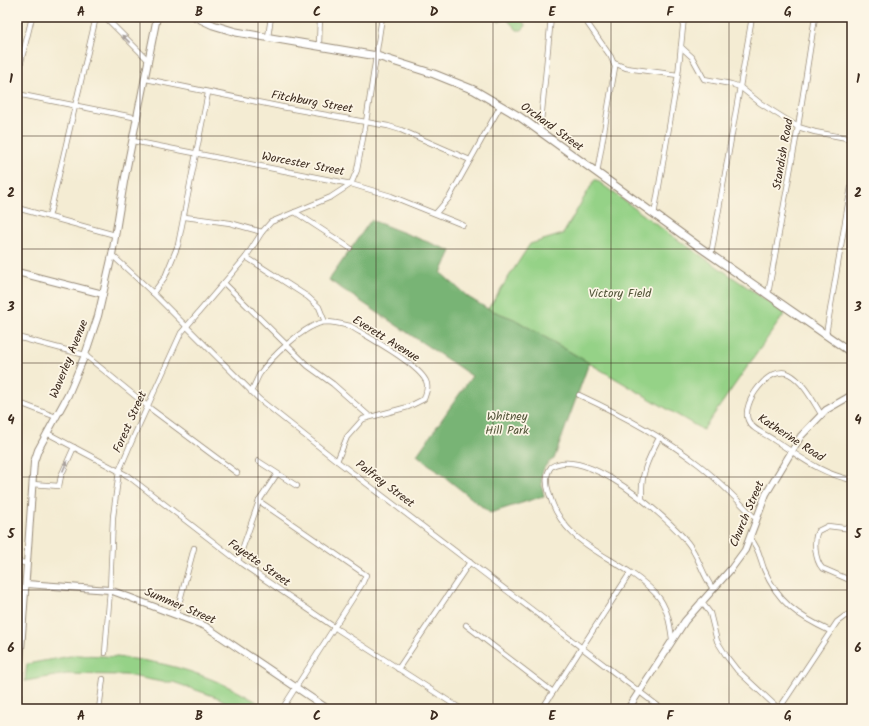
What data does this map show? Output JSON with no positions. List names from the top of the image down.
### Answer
{
  "streets": {
    "main road": ["Orchard Street"],
    "street": [
      "Fitchburg Street",
      "Standish Road",
      "Worcester Street",
      "Everett Avenue",
      "Waverley Avenue",
      "Forest Street",
      "Katherine Road",
      "Palfrey Street",
      "Church Street",
      "Fayette Street",
      "Summer Street"
    ]
  },
  "crossings": [
    ["Fitchburg Street", "Waverley Avenue"],
    ["Orchard Street", "Standish Road"],
    ["Worcester Street", "Waverley Avenue"],
    ["Worcester Street", "Forest Street"],
    ["Everett Avenue", "Palfrey Street"],
    ["Waverley Avenue", "Palfrey Street"],
    ["Waverley Avenue", "Fayette Street"],
    ["Waverley Avenue", "Summer Street"],
    ["Forest Street", "Palfrey Street"],
    ["Forest Street", "Fayette Street"],
    ["Forest Street", "Summer Street"],
    ["Katherine Road", "Church Street"],
    ["Palfrey Street", "Church Street"]
  ],
  "parks": ["Victory Field", "Whitney Hill Park"],
  "grid": {
    "columns": [
      "A",
      "B",
      "C",
      "D",
      "E",
      "F",
      "G"
    ],
    "rows": [
      "1",
      "2",
      "3",
      "4",
      "5",
      "6"
    ]
  }
}
